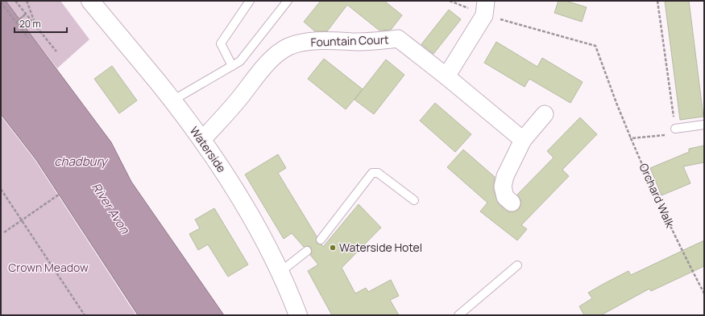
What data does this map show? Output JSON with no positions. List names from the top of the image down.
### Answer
{
  "streets": {
    "main road": ["Waterside"],
    "street": ["Fountain Court"],
    "path": ["Orchard Walk"]
  },
  "crossings": [
    ["Fountain Court", "Waterside"]
  ],
  "water": ["chadbury", "River Avon"],
  "parks": ["Crown Meadow"],
  "places": ["Waterside Hotel"],
  "scale_bar": "20 m"
}
